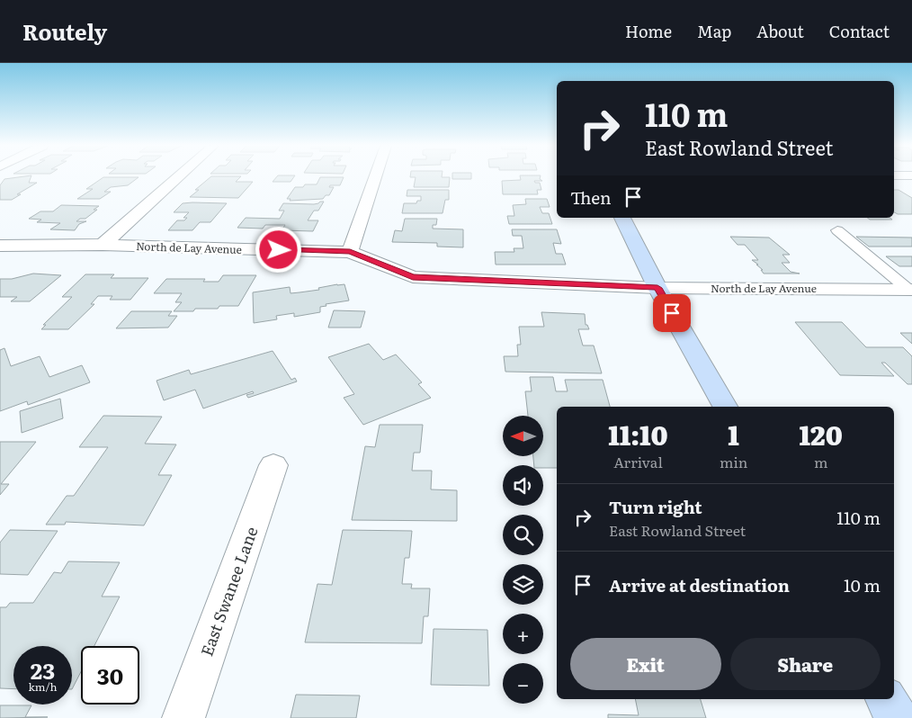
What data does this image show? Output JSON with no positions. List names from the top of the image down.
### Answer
{
  "streets": {
    "street": ["North de Lay Avenue", "East Swanee Lane"]
  },
  "north": "left",
  "page": {
    "header": "Routely",
    "nav": [
      "Home",
      "Map",
      "About",
      "Contact"
    ],
    "turn": ["110 m", "East Rowland Street"],
    "then": "Then",
    "eta": [
      "11:10",
      "Arrival",
      "1",
      "min",
      "120",
      "m"
    ],
    "map_buttons": ["+", "−"],
    "list": [
      {
        "name": "Turn right",
        "note": "East Rowland Street",
        "value": "110 m"
      },
      {
        "name": "Arrive at destination",
        "value": "10 m"
      }
    ],
    "buttons": ["Exit", "Share"],
    "speed": "23 km/h",
    "limit": "30"
  }
}
